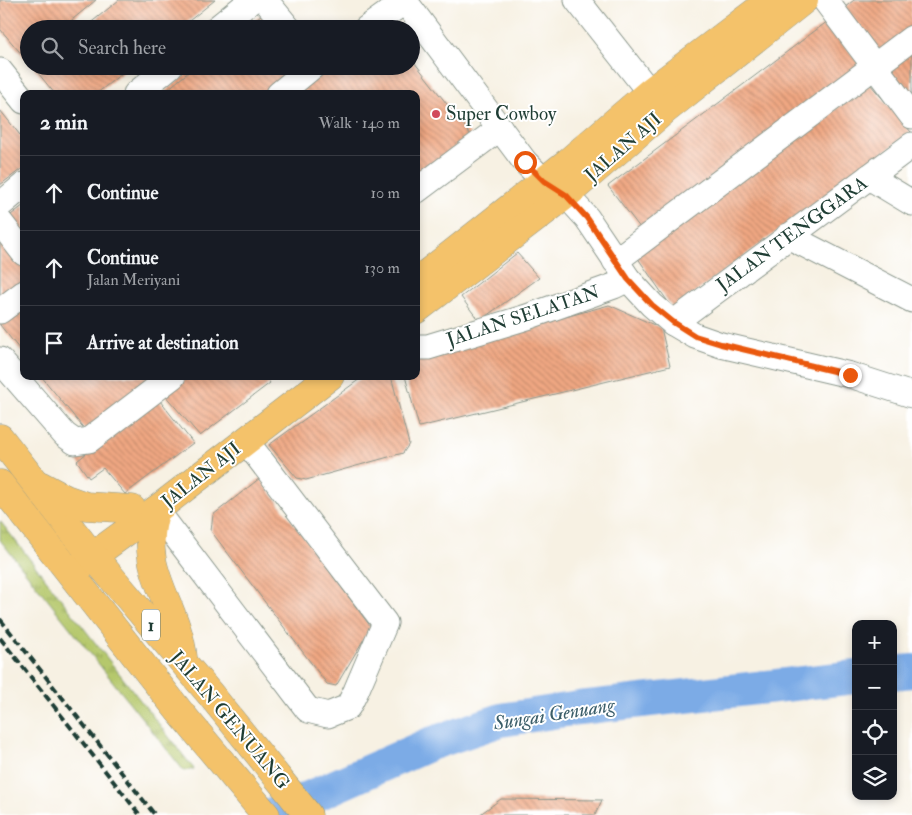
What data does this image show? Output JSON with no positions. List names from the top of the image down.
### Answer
{
  "streets": {
    "main road": ["JALAN AJI", "1", "JALAN GENUANG"],
    "street": ["JALAN TENGGARA", "JALAN SELATAN"]
  },
  "crossings": [
    ["JALAN AJI", "JALAN GENUANG"]
  ],
  "water": ["Sungai Genuang"],
  "places": ["Super Cowboy"],
  "page": {
    "search": "Search here",
    "heading": ["2 min", "Walk · 140 m"],
    "list": [
      ["Continue", "10 m"],
      ["Continue", "Jalan Meriyani", "130 m"],
      "Arrive at destination"
    ],
    "map_buttons": ["+", "−"]
  }
}
